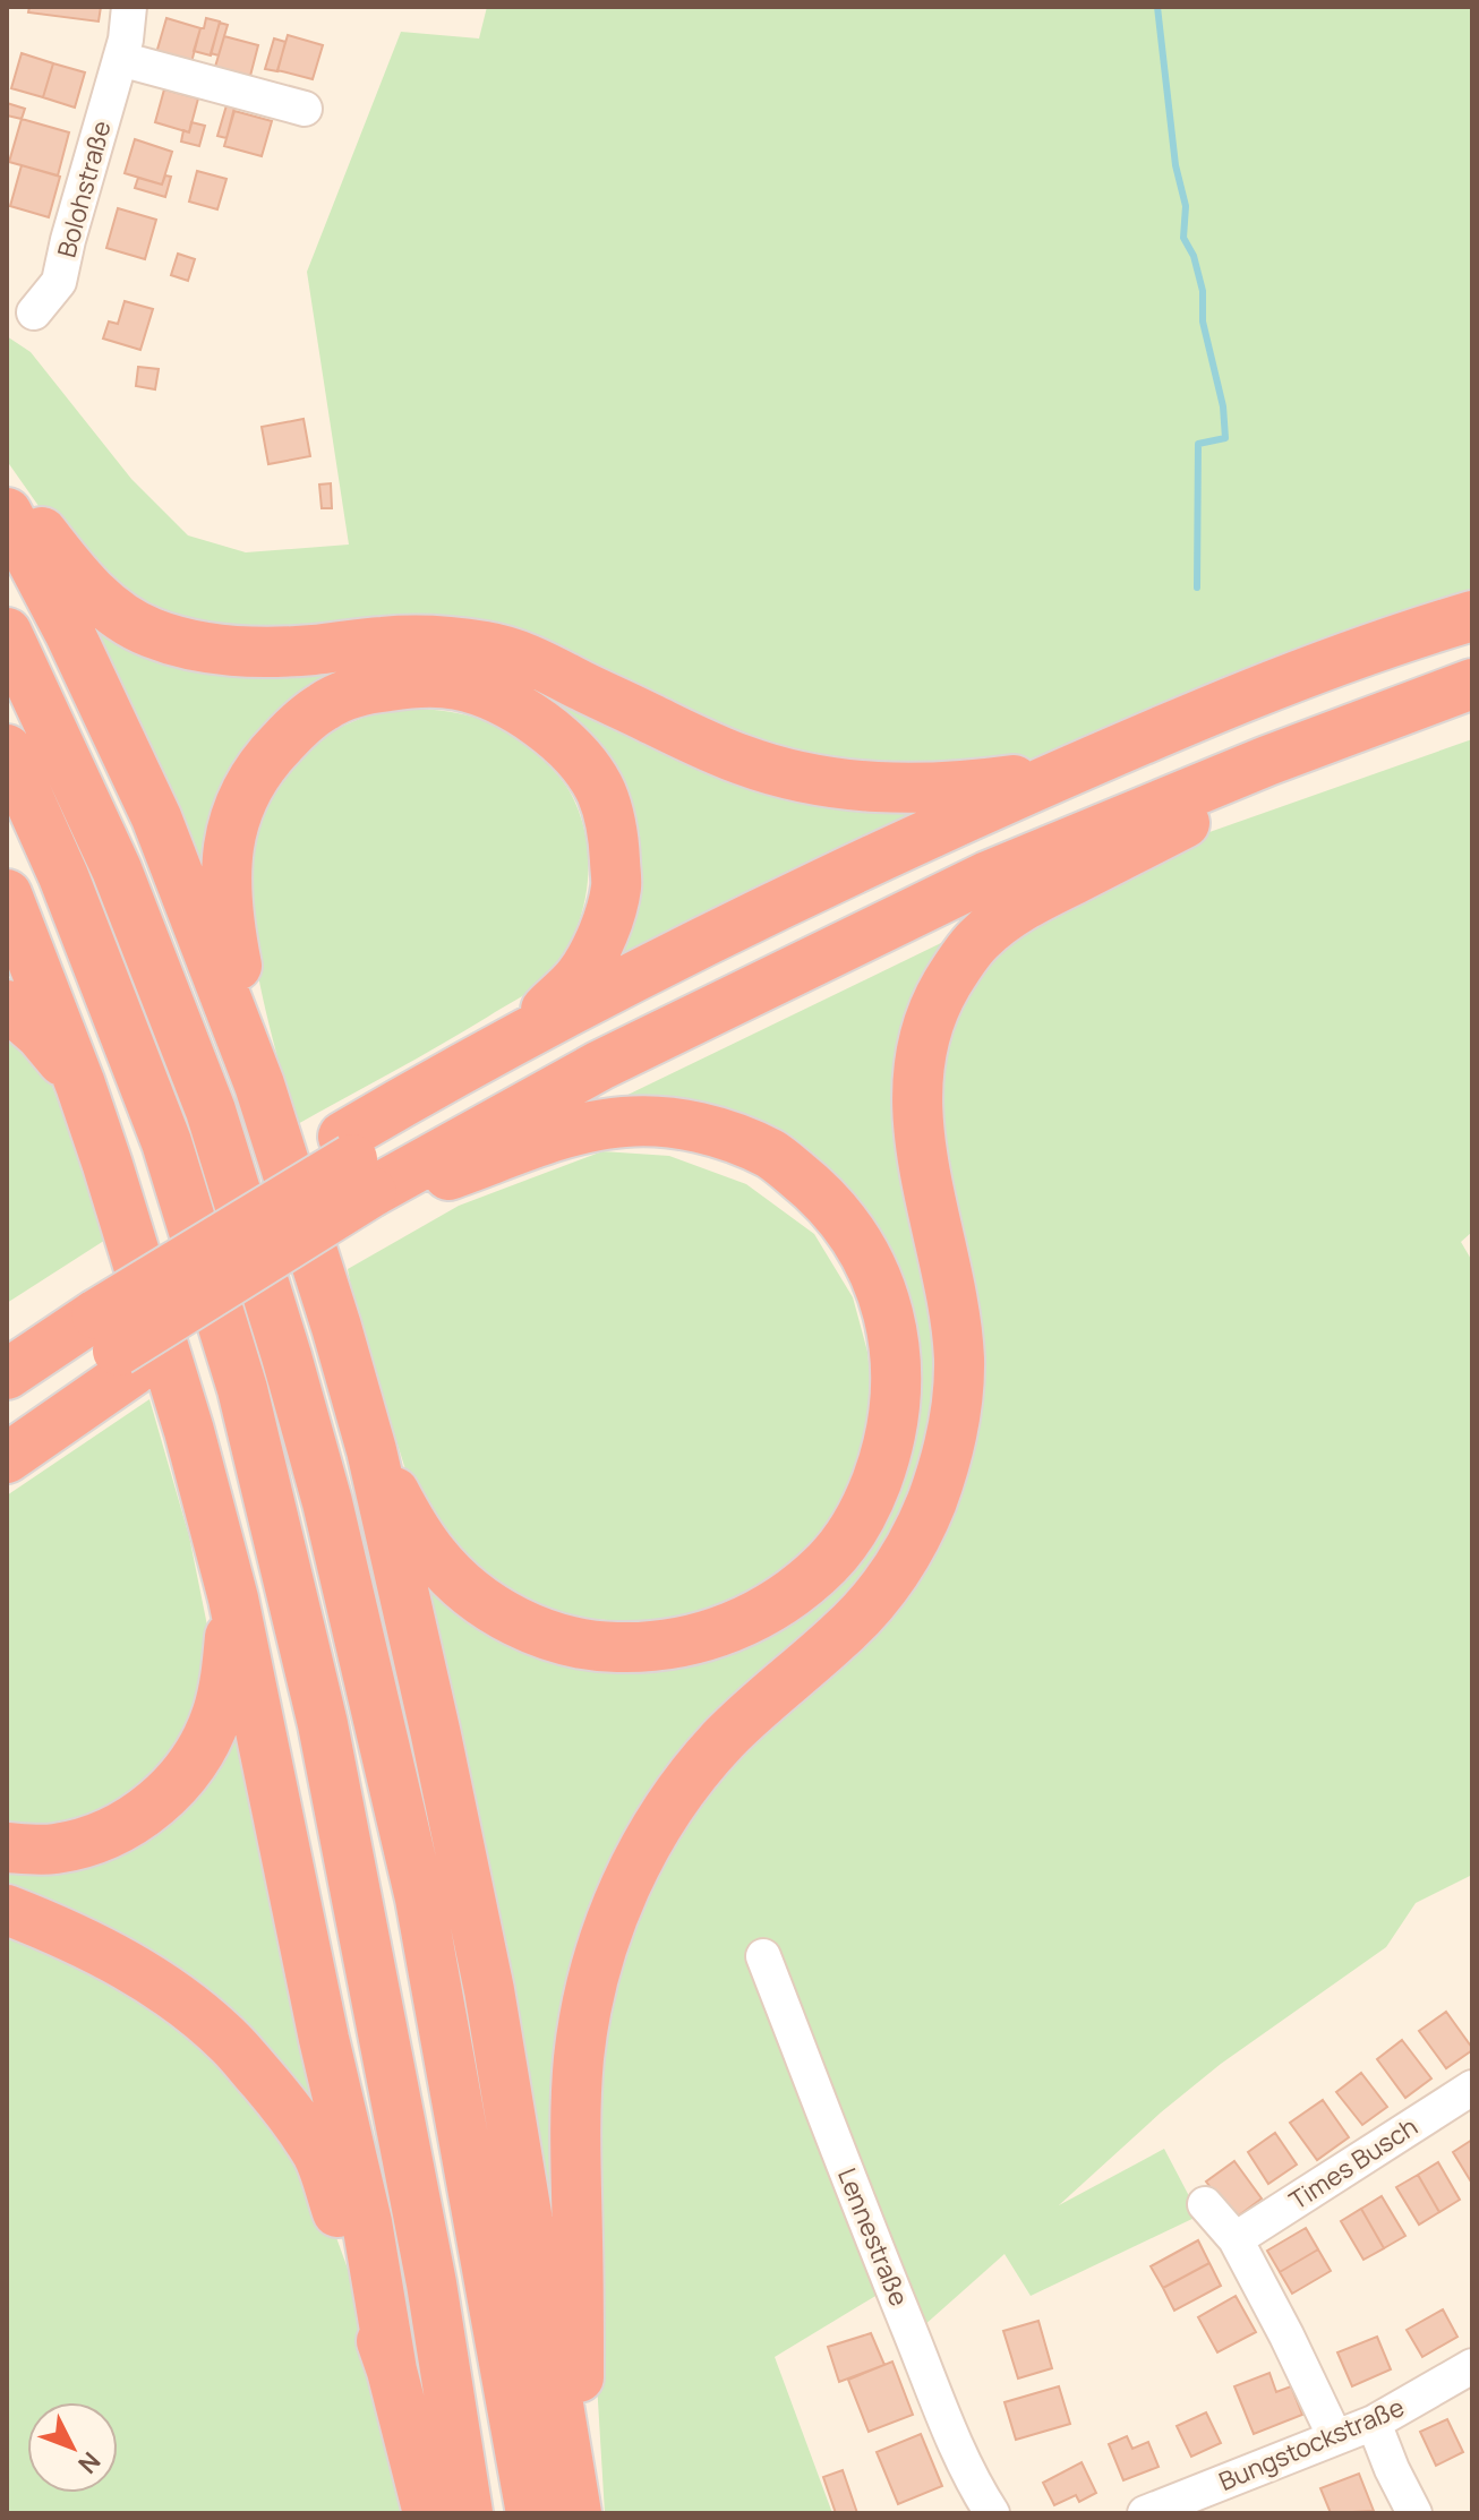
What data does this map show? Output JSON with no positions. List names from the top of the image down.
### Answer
{
  "streets": {
    "street": [
      "Bolohstraße",
      "Times Busch",
      "Lennestraße",
      "Bungstockstraße"
    ]
  },
  "north": "bottom right"
}
